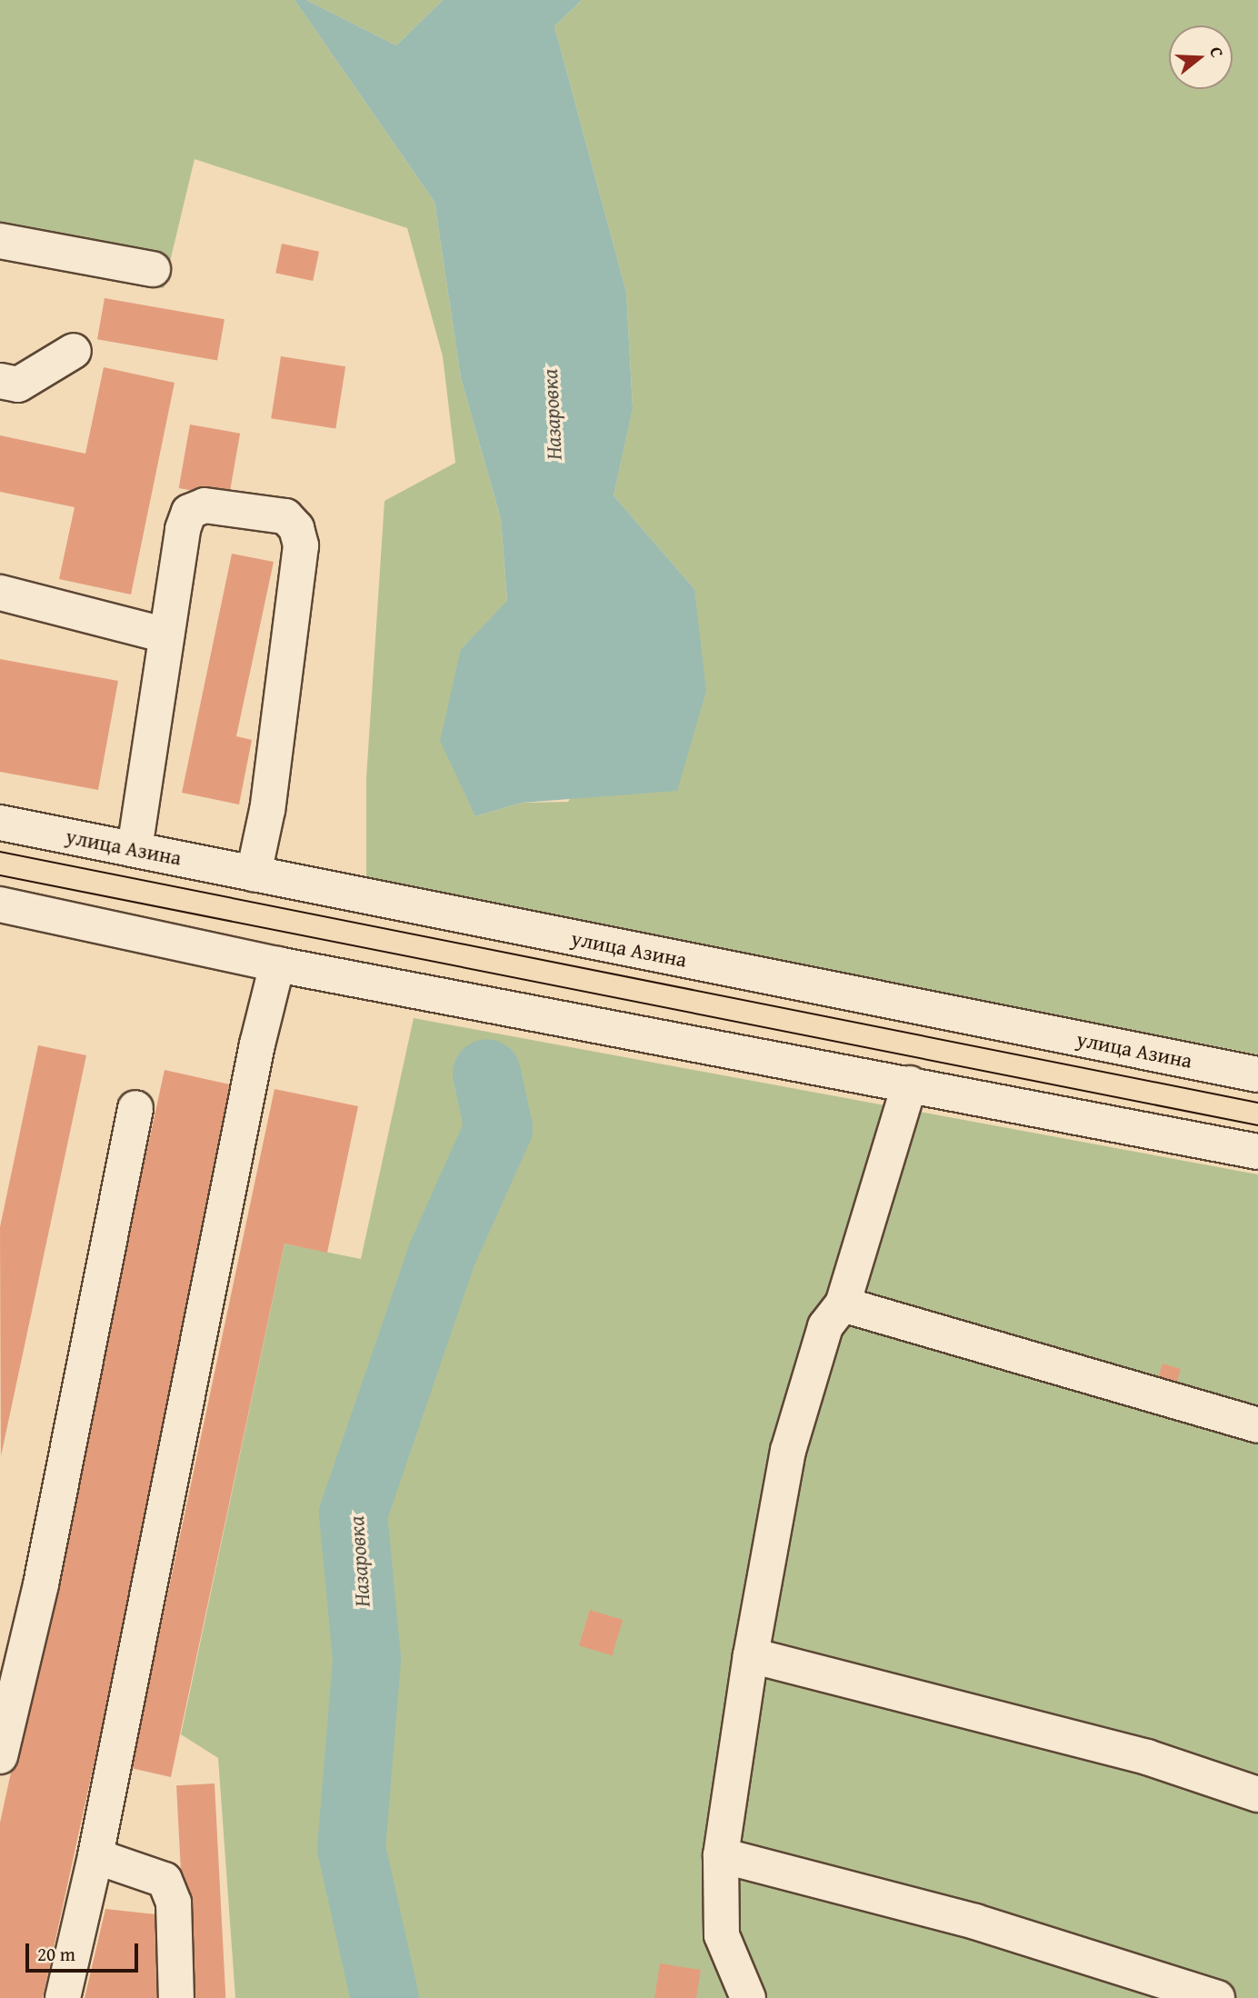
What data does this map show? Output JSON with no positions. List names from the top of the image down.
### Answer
{
  "streets": {
    "street": ["улица Азина"]
  },
  "water": ["Назаровка"],
  "scale_bar": "20 m",
  "north": "right"
}
